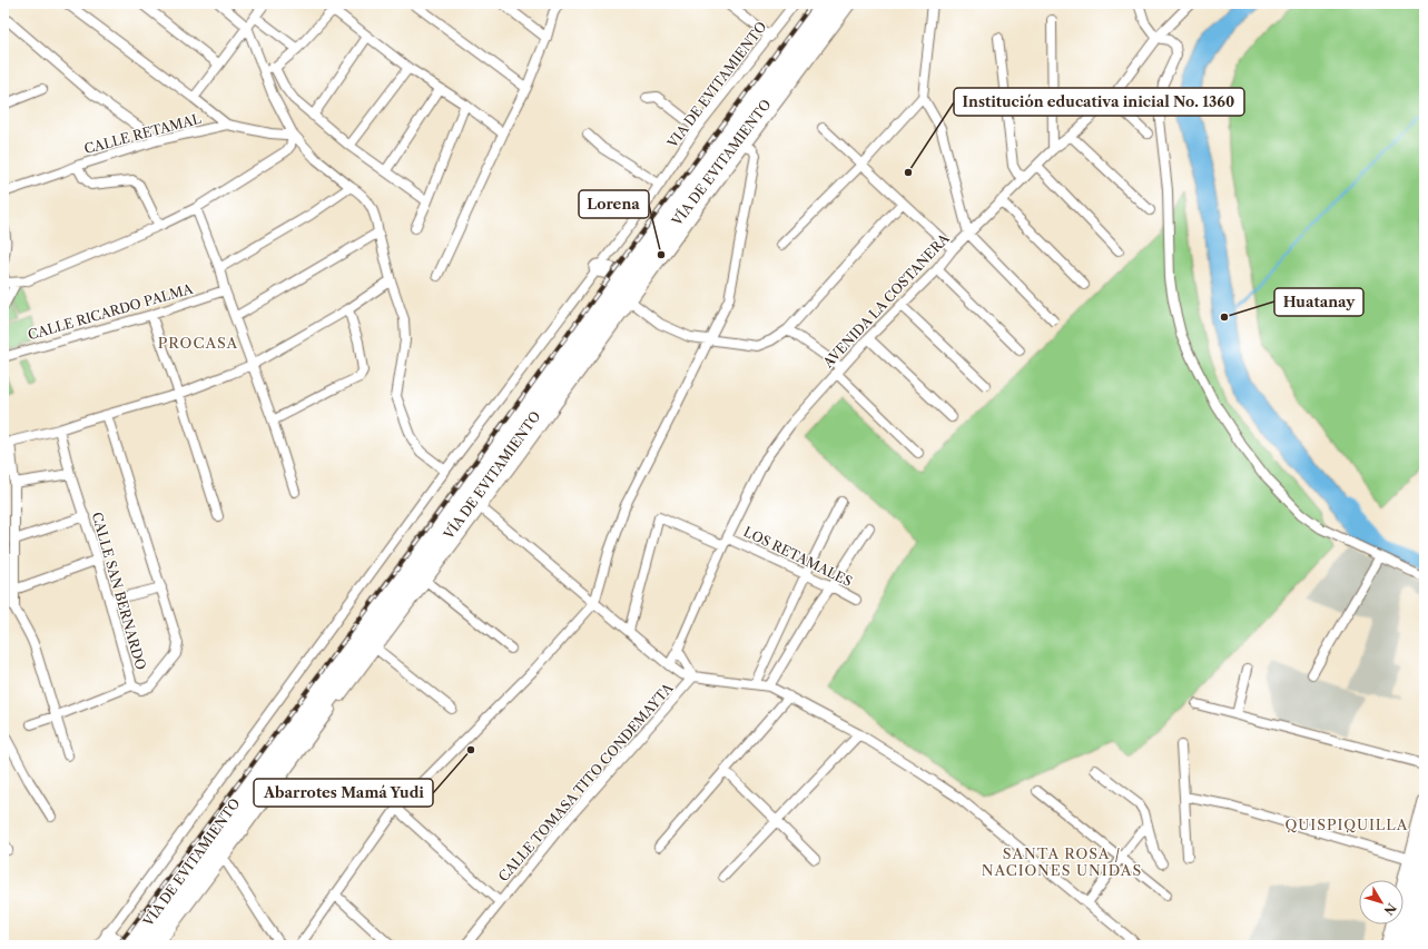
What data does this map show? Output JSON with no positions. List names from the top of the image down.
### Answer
{
  "streets": {
    "highway": ["VÍA DE EVITAMIENTO"],
    "street": [
      "VIA DE EVITAMIENTO",
      "CALLE RETAMAL",
      "AVENIDA LA COSTANERA",
      "CALLE RICARDO PALMA",
      "LOS RETAMALES",
      "CALLE SAN BERNARDO",
      "CALLE TOMASA TITO CONDEMAYTA"
    ]
  },
  "crossings": [
    ["VÍA DE EVITAMIENTO", "AVENIDA LA COSTANERA"],
    ["VÍA DE EVITAMIENTO", "LOS RETAMALES"],
    ["VÍA DE EVITAMIENTO", "CALLE TOMASA TITO CONDEMAYTA"],
    ["AVENIDA LA COSTANERA", "LOS RETAMALES"]
  ],
  "districts": ["PROCASA", "QUISPIQUILLA", "SANTA ROSA / NACIONES UNIDAS"],
  "places": [
    "Institución educativa inicial No. 1360",
    "Lorena",
    "Huatanay",
    "Abarrotes Mamá Yudi"
  ],
  "north": "bottom right"
}
